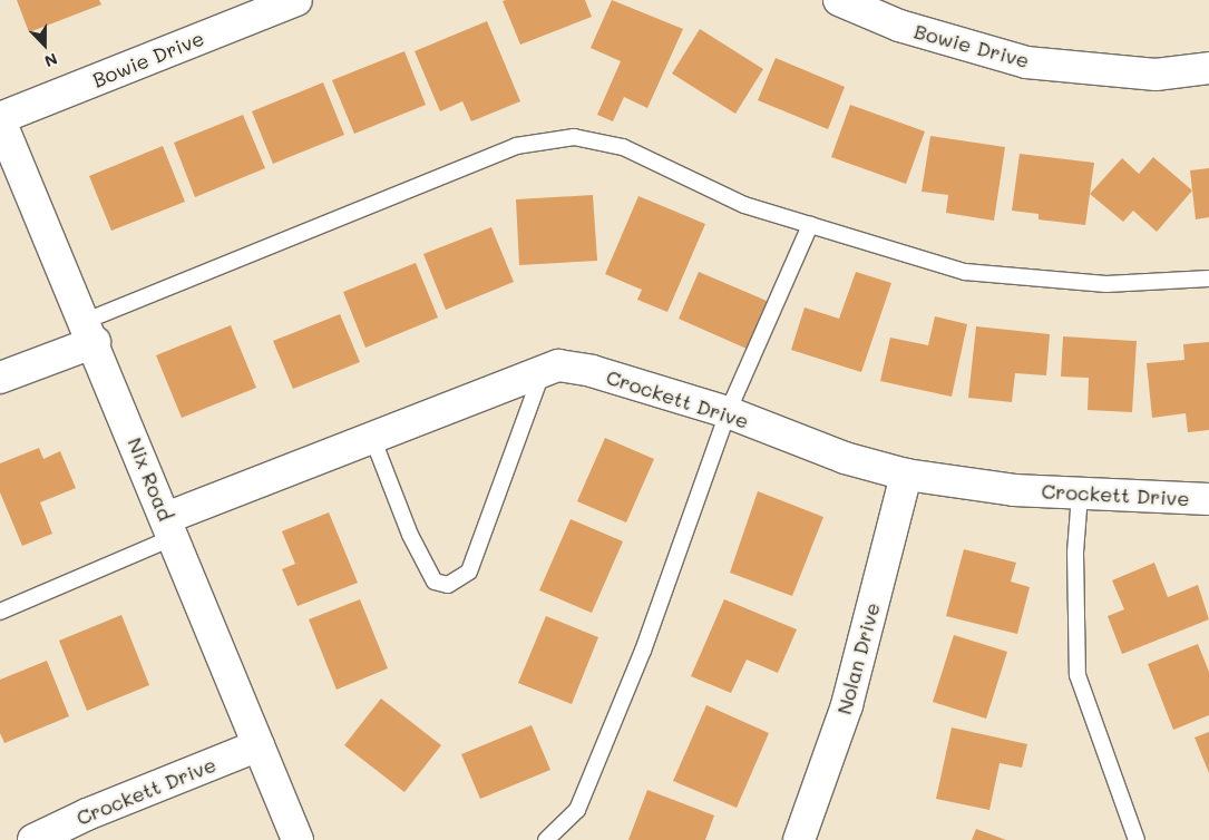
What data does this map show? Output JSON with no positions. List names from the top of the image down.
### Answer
{
  "streets": {
    "street": [
      "Bowie Drive",
      "Crockett Drive",
      "Nix Road",
      "Nolan Drive"
    ]
  },
  "crossings": [
    ["Bowie Drive", "Nix Road"],
    ["Crockett Drive", "Nix Road"],
    ["Crockett Drive", "Nolan Drive"]
  ],
  "north": "bottom"
}
